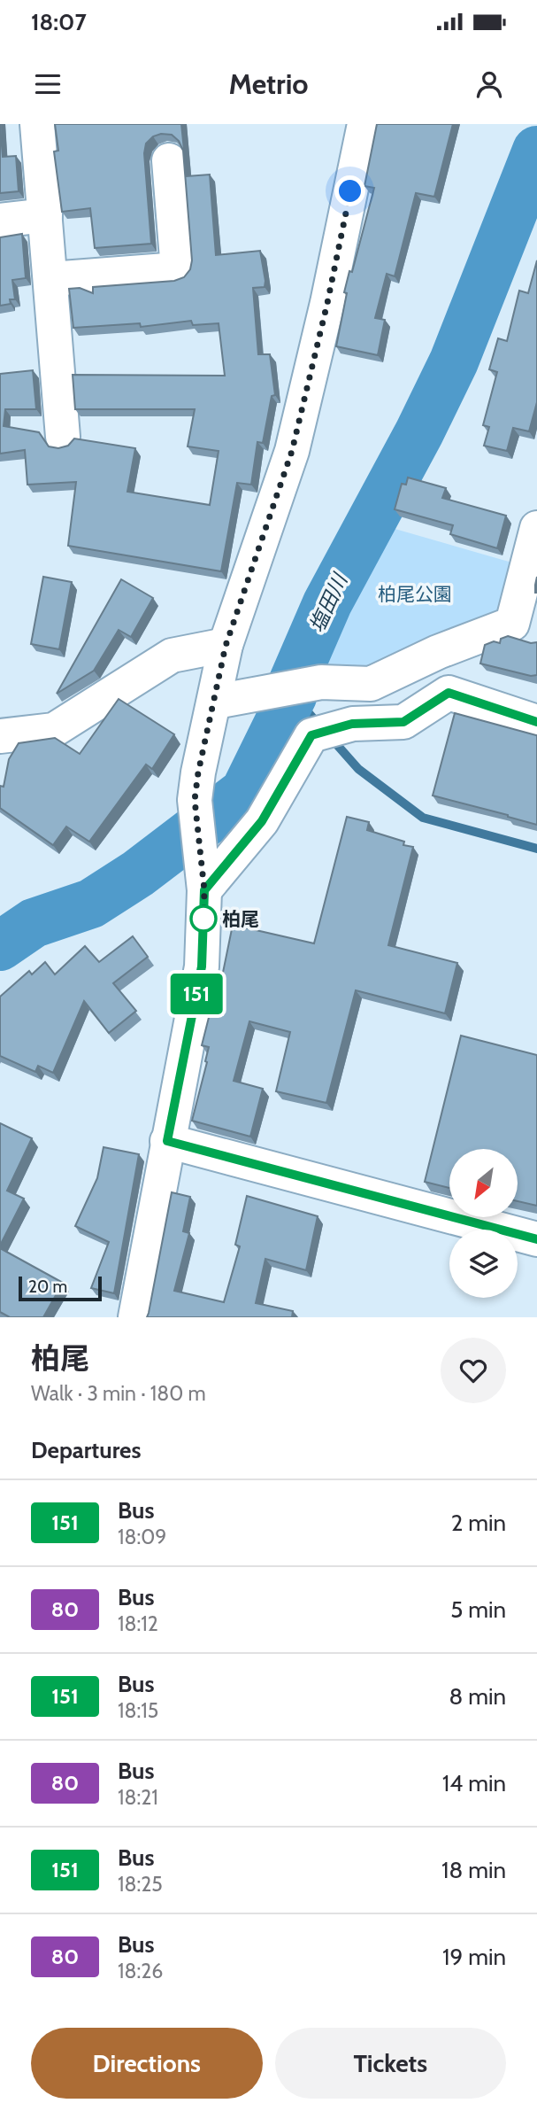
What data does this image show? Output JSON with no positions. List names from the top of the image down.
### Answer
{
  "water": ["塩田川"],
  "parks": ["柏尾公園"],
  "places": ["柏尾"],
  "lines": ["bus line 151"],
  "scale_bar": "20 m",
  "north": "bottom left",
  "page": {
    "status": "18:07",
    "header": "Metrio",
    "on_map": "151",
    "scale": "20 m",
    "heading": [
      ["柏尾", "Walk · 3 min · 180 m"],
      "Departures"
    ],
    "list": [
      {
        "mark": "151",
        "name": "Bus",
        "note": "18:09",
        "value": "2 min"
      },
      {
        "mark": "80",
        "name": "Bus",
        "note": "18:12",
        "value": "5 min"
      },
      {
        "mark": "151",
        "name": "Bus",
        "note": "18:15",
        "value": "8 min"
      },
      {
        "mark": "80",
        "name": "Bus",
        "note": "18:21",
        "value": "14 min"
      },
      {
        "mark": "151",
        "name": "Bus",
        "note": "18:25",
        "value": "18 min"
      },
      {
        "mark": "80",
        "name": "Bus",
        "note": "18:26",
        "value": "19 min"
      }
    ],
    "buttons": ["Directions", "Tickets"]
  }
}
